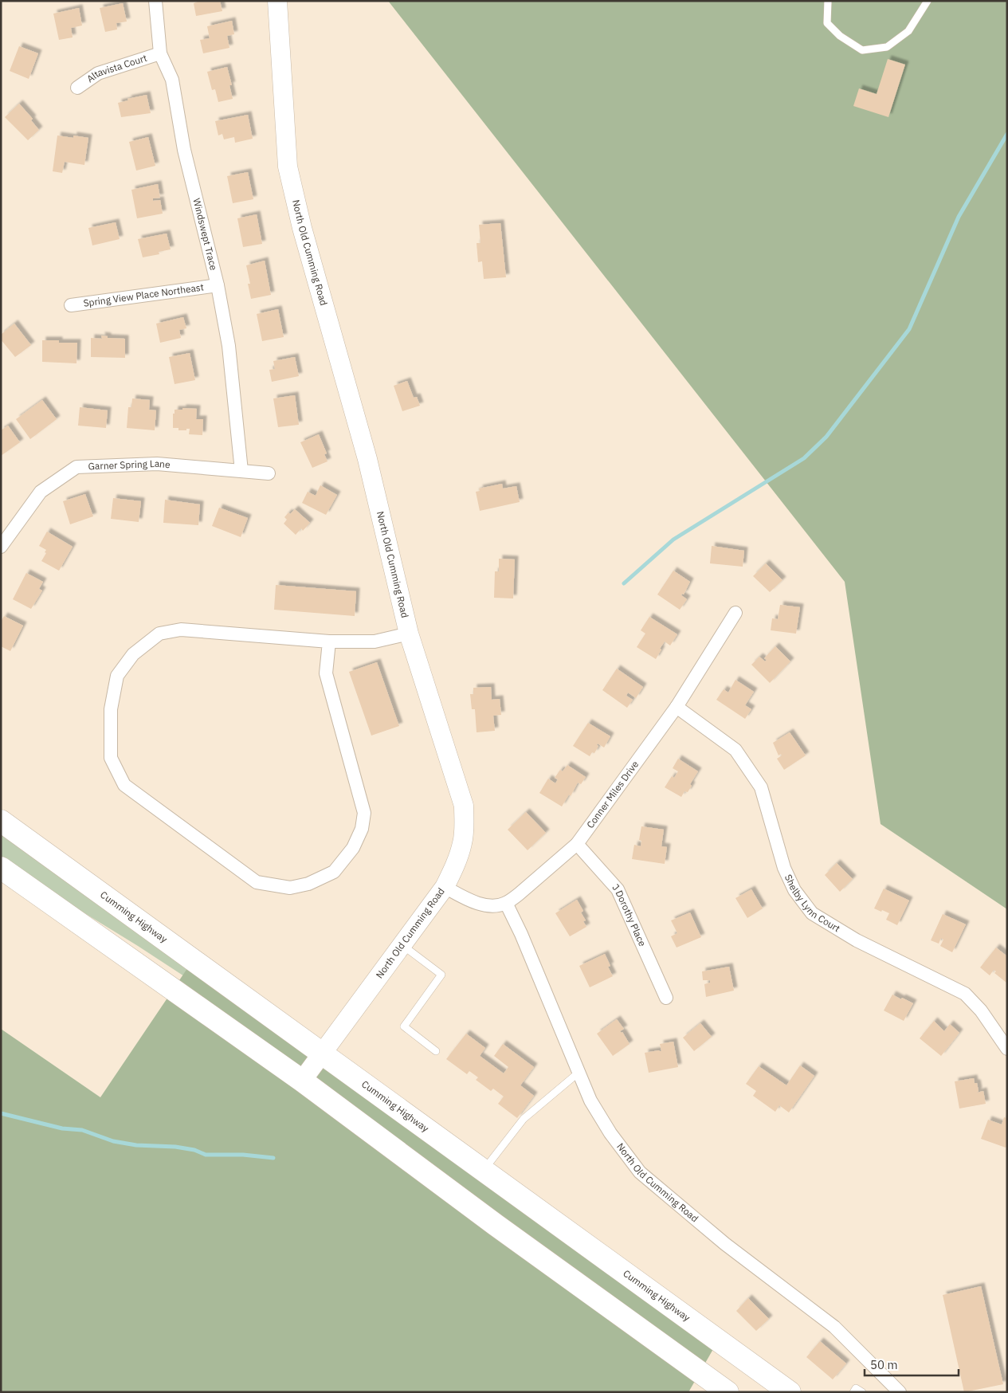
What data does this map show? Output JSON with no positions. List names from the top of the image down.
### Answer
{
  "streets": {
    "highway": ["Cumming Highway"],
    "street": [
      "Altavista Court",
      "Windswept Trace",
      "North Old Cumming Road",
      "Spring View Place Northeast",
      "Garner Spring Lane",
      "Conner Miles Drive",
      "Shelby Lynn Court",
      "J Dorothy Place"
    ]
  },
  "crossings": [
    ["Altavista Court", "Windswept Trace"],
    ["Windswept Trace", "Spring View Place Northeast"],
    ["Windswept Trace", "Garner Spring Lane"],
    ["North Old Cumming Road", "Conner Miles Drive"],
    ["North Old Cumming Road", "Cumming Highway"],
    ["Conner Miles Drive", "Shelby Lynn Court"],
    ["Conner Miles Drive", "J Dorothy Place"]
  ],
  "scale_bar": "50 m"
}
